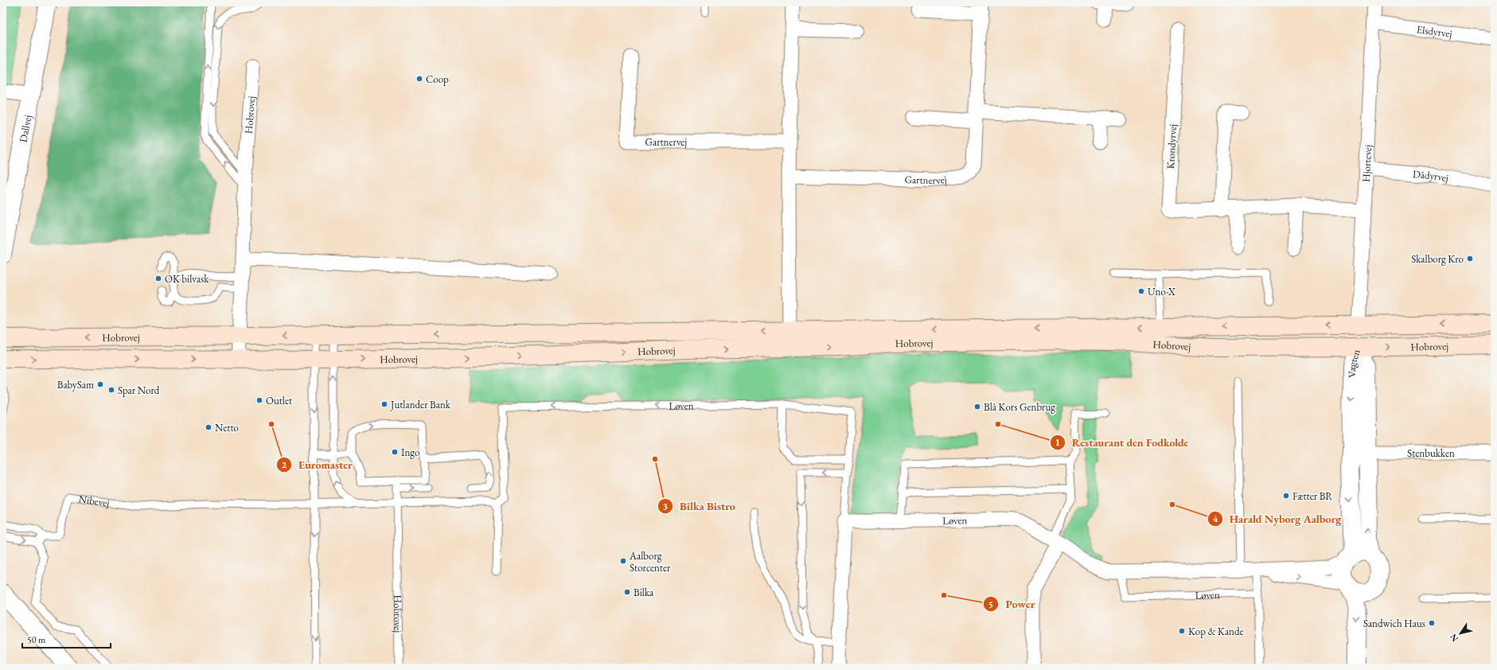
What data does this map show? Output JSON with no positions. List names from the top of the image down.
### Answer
{
  "streets": {
    "main road": ["Hobrovej"],
    "street": [
      "Elsdyrvej",
      "Dallvej",
      "Gartnervej",
      "Krondyrvej",
      "Hjortevej",
      "Dådyrvej",
      "Vægten",
      "Løven",
      "Stenbukken"
    ],
    "lane": ["Nibevej"]
  },
  "crossings": [
    ["Elsdyrvej", "Hjortevej"],
    ["Hobrovej", "Hjortevej"],
    ["Hobrovej", "Vægten"],
    ["Krondyrvej", "Hjortevej"],
    ["Hjortevej", "Dådyrvej"],
    ["Vægten", "Løven"],
    ["Vægten", "Stenbukken"]
  ],
  "places": [
    "Coop",
    "Skalborg Kro",
    "OK bilvask",
    "Uno-X",
    "BabySam",
    "Spar Nord",
    "Outlet",
    "Jutlander Bank",
    "Blå Kors Genbrug",
    "Euromaster",
    "Restaurant den Fodkolde",
    "Netto",
    "Ingo",
    "Bilka Bistro",
    "Fætter BR",
    "Harald Nyborg Aalborg",
    "Aalborg Storcenter",
    "Bilka",
    "Power",
    "Sandwich Haus",
    "Kop & Kande"
  ],
  "scale_bar": "50 m",
  "north": "bottom left"
}
